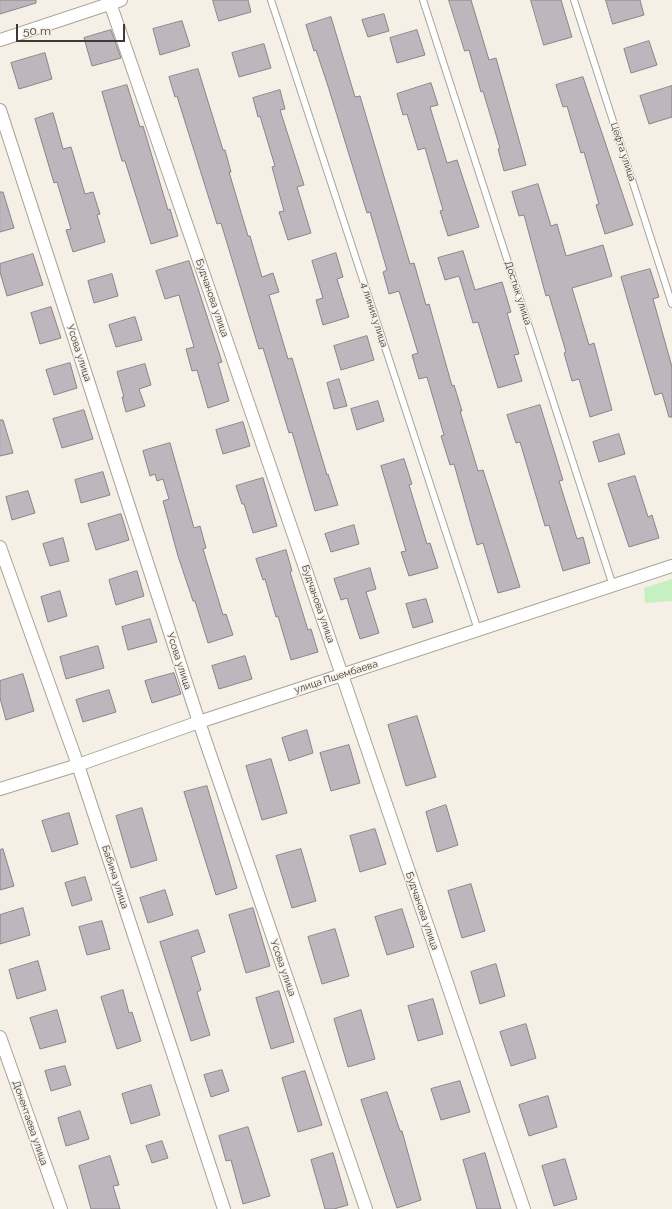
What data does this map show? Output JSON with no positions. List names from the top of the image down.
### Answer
{
  "streets": {
    "street": [
      "Будчанова улица",
      "Усова улица",
      "улица Пшембаева",
      "Бабина улица",
      "Донентаева улица"
    ],
    "lane": ["Цефта улица", "Достык улица", "4 линия улица"]
  },
  "crossings": [
    ["Достык улица", "улица Пшембаева"],
    ["Будчанова улица", "улица Пшембаева"],
    ["4 линия улица", "улица Пшембаева"],
    ["Усова улица", "улица Пшембаева"],
    ["улица Пшембаева", "Бабина улица"]
  ],
  "scale_bar": "50 m"
}
